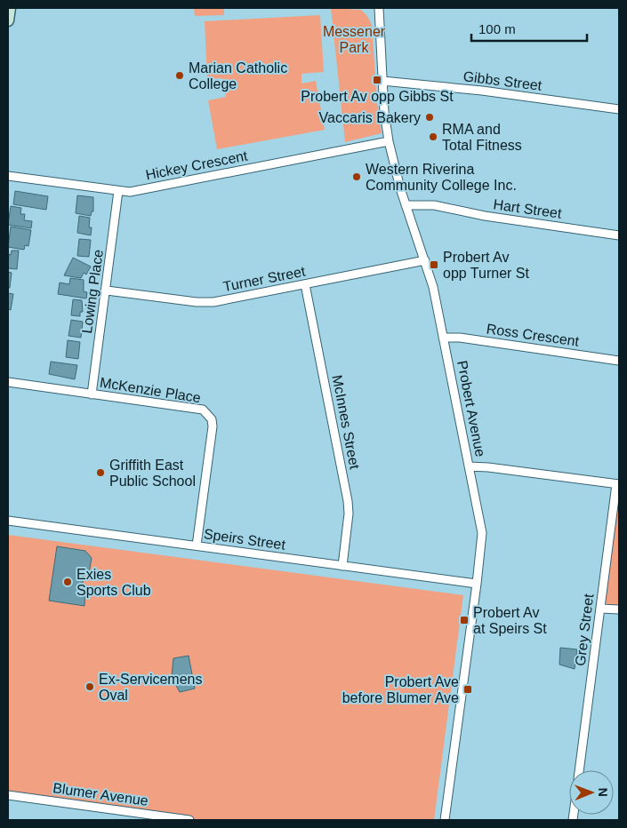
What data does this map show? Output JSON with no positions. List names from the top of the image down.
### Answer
{
  "streets": {
    "street": [
      "Gibbs Street",
      "Hickey Crescent",
      "Hart Street",
      "Turner Street",
      "Lowing Place",
      "Ross Crescent",
      "McKenzie Place",
      "Probert Avenue",
      "McInnes Street",
      "Speirs Street",
      "Grey Street",
      "Blumer Avenue"
    ]
  },
  "crossings": [
    ["Gibbs Street", "Probert Avenue"],
    ["Hickey Crescent", "Lowing Place"],
    ["Hickey Crescent", "Probert Avenue"],
    ["Hart Street", "Probert Avenue"],
    ["Turner Street", "Lowing Place"],
    ["Turner Street", "Probert Avenue"],
    ["Turner Street", "McInnes Street"],
    ["Lowing Place", "McKenzie Place"],
    ["Ross Crescent", "Probert Avenue"],
    ["McKenzie Place", "Speirs Street"],
    ["Probert Avenue", "Speirs Street"],
    ["McInnes Street", "Speirs Street"]
  ],
  "parks": ["Messener Park"],
  "places": {
    "other": [
      "Marian Catholic College",
      "Vaccaris Bakery",
      "RMA and Total Fitness",
      "Western Riverina Community College Inc.",
      "Griffith East Public School",
      "Exies Sports Club",
      "Ex-Servicemens Oval"
    ],
    "transit": [
      "Probert Av opp Gibbs St",
      "Probert Av opp Turner St",
      "Probert Av at Speirs St",
      "Probert Ave before Blumer Ave"
    ]
  },
  "scale_bar": "100 m",
  "north": "right"
}
